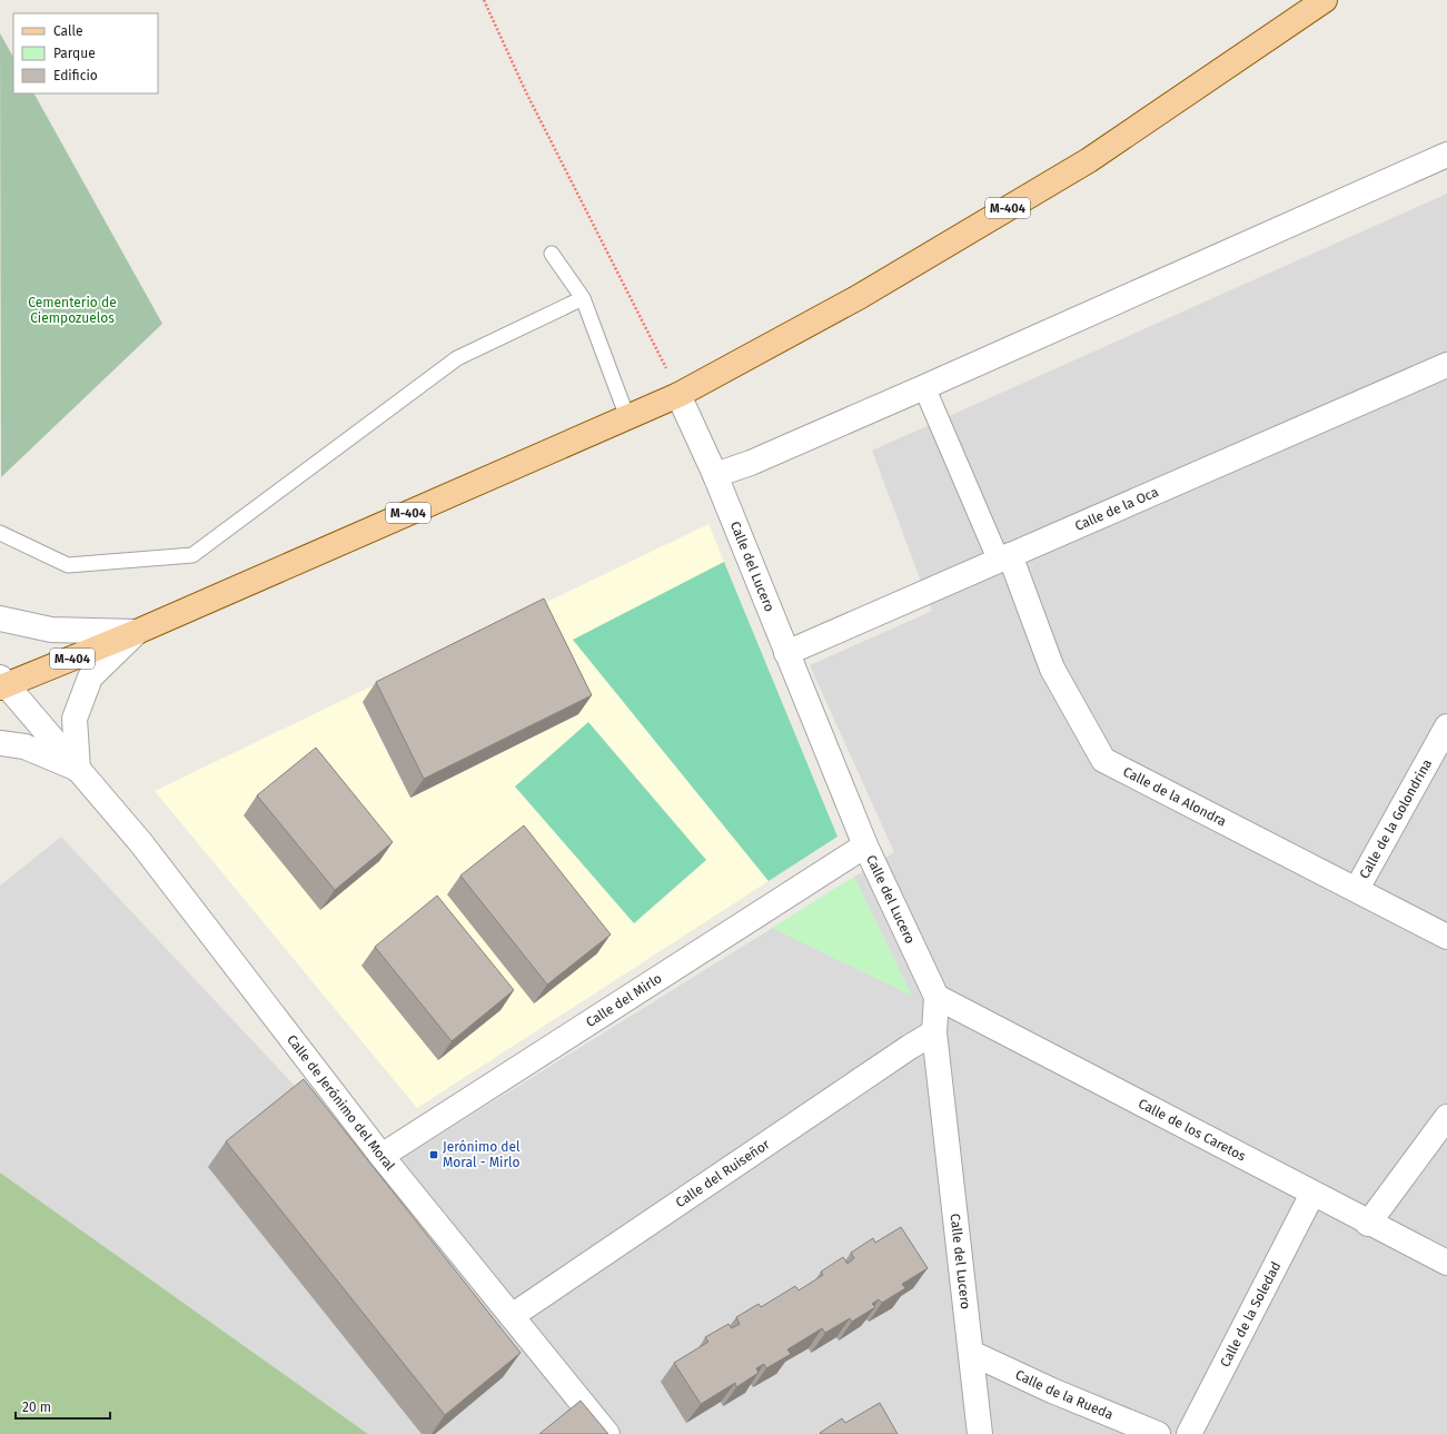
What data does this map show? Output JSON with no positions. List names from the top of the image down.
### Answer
{
  "streets": {
    "main road": ["M-404"],
    "street": [
      "Calle de la Oca",
      "Calle del Lucero",
      "Calle de la Alondra",
      "Calle de la Golondrina",
      "Calle del Mirlo",
      "Calle de Jerónimo del Moral",
      "Calle de los Caretos",
      "Calle del Ruiseñor",
      "Calle de la Soledad",
      "Calle de la Rueda"
    ]
  },
  "crossings": [
    ["M-404", "Calle del Lucero"],
    ["M-404", "Calle de Jerónimo del Moral"],
    ["Calle de la Oca", "Calle del Lucero"],
    ["Calle de la Oca", "Calle de la Alondra"],
    ["Calle del Lucero", "Calle del Mirlo"],
    ["Calle del Lucero", "Calle de los Caretos"],
    ["Calle del Lucero", "Calle del Ruiseñor"],
    ["Calle del Lucero", "Calle de la Rueda"],
    ["Calle de la Alondra", "Calle de la Golondrina"],
    ["Calle del Mirlo", "Calle de Jerónimo del Moral"],
    ["Calle de Jerónimo del Moral", "Calle del Ruiseñor"],
    ["Calle de los Caretos", "Calle de la Soledad"]
  ],
  "parks": ["Cementerio de Ciempozuelos"],
  "places": {
    "transit": ["Jerónimo del Moral - Mirlo"]
  },
  "legend": ["Calle", "Parque", "Edificio"],
  "scale_bar": "20 m"
}
